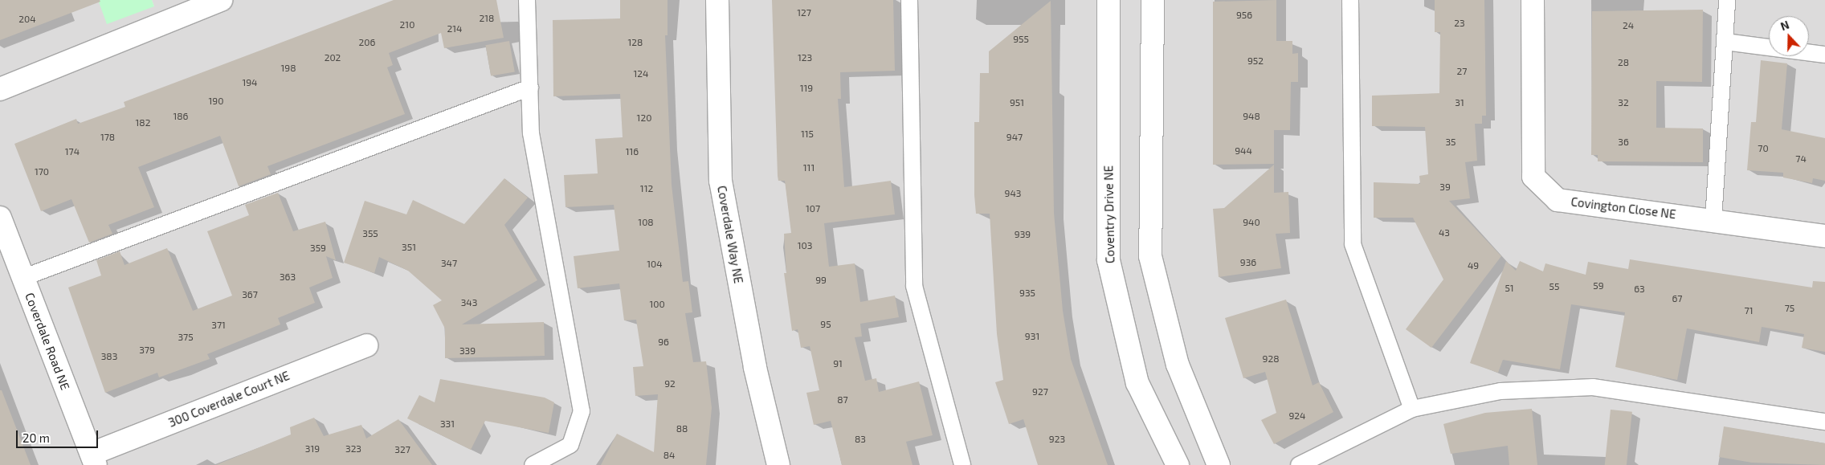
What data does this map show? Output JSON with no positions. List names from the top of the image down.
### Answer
{
  "streets": {
    "street": [
      "Covington Close NE",
      "Coventry Drive NE",
      "Coverdale Way NE",
      "Coverdale Road NE",
      "300 Coverdale Court NE"
    ]
  },
  "crossings": [
    ["Coverdale Road NE", "300 Coverdale Court NE"]
  ],
  "house_numbers": [
    "127",
    "956",
    "218",
    "204",
    "23",
    "210",
    "24",
    "214",
    "955",
    "206",
    "128",
    "202",
    "123",
    "952",
    "28",
    "198",
    "27",
    "124",
    "194",
    "119",
    "190",
    "951",
    "31",
    "32",
    "186",
    "948",
    "120",
    "182",
    "115",
    "178",
    "947",
    "35",
    "36",
    "70",
    "944",
    "174",
    "116",
    "74",
    "111",
    "170",
    "39",
    "112",
    "943",
    "107",
    "108",
    "940",
    "43",
    "355",
    "939",
    "103",
    "351",
    "359",
    "936",
    "347",
    "104",
    "49",
    "363",
    "99",
    "59",
    "55",
    "51",
    "63",
    "935",
    "367",
    "67",
    "343",
    "100",
    "75",
    "71",
    "95",
    "371",
    "931",
    "375",
    "96",
    "379",
    "339",
    "383",
    "928",
    "91",
    "92",
    "927",
    "87",
    "924",
    "331",
    "88",
    "83",
    "923",
    "319",
    "323",
    "327",
    "84"
  ],
  "scale_bar": "20 m",
  "north": "top"
}
